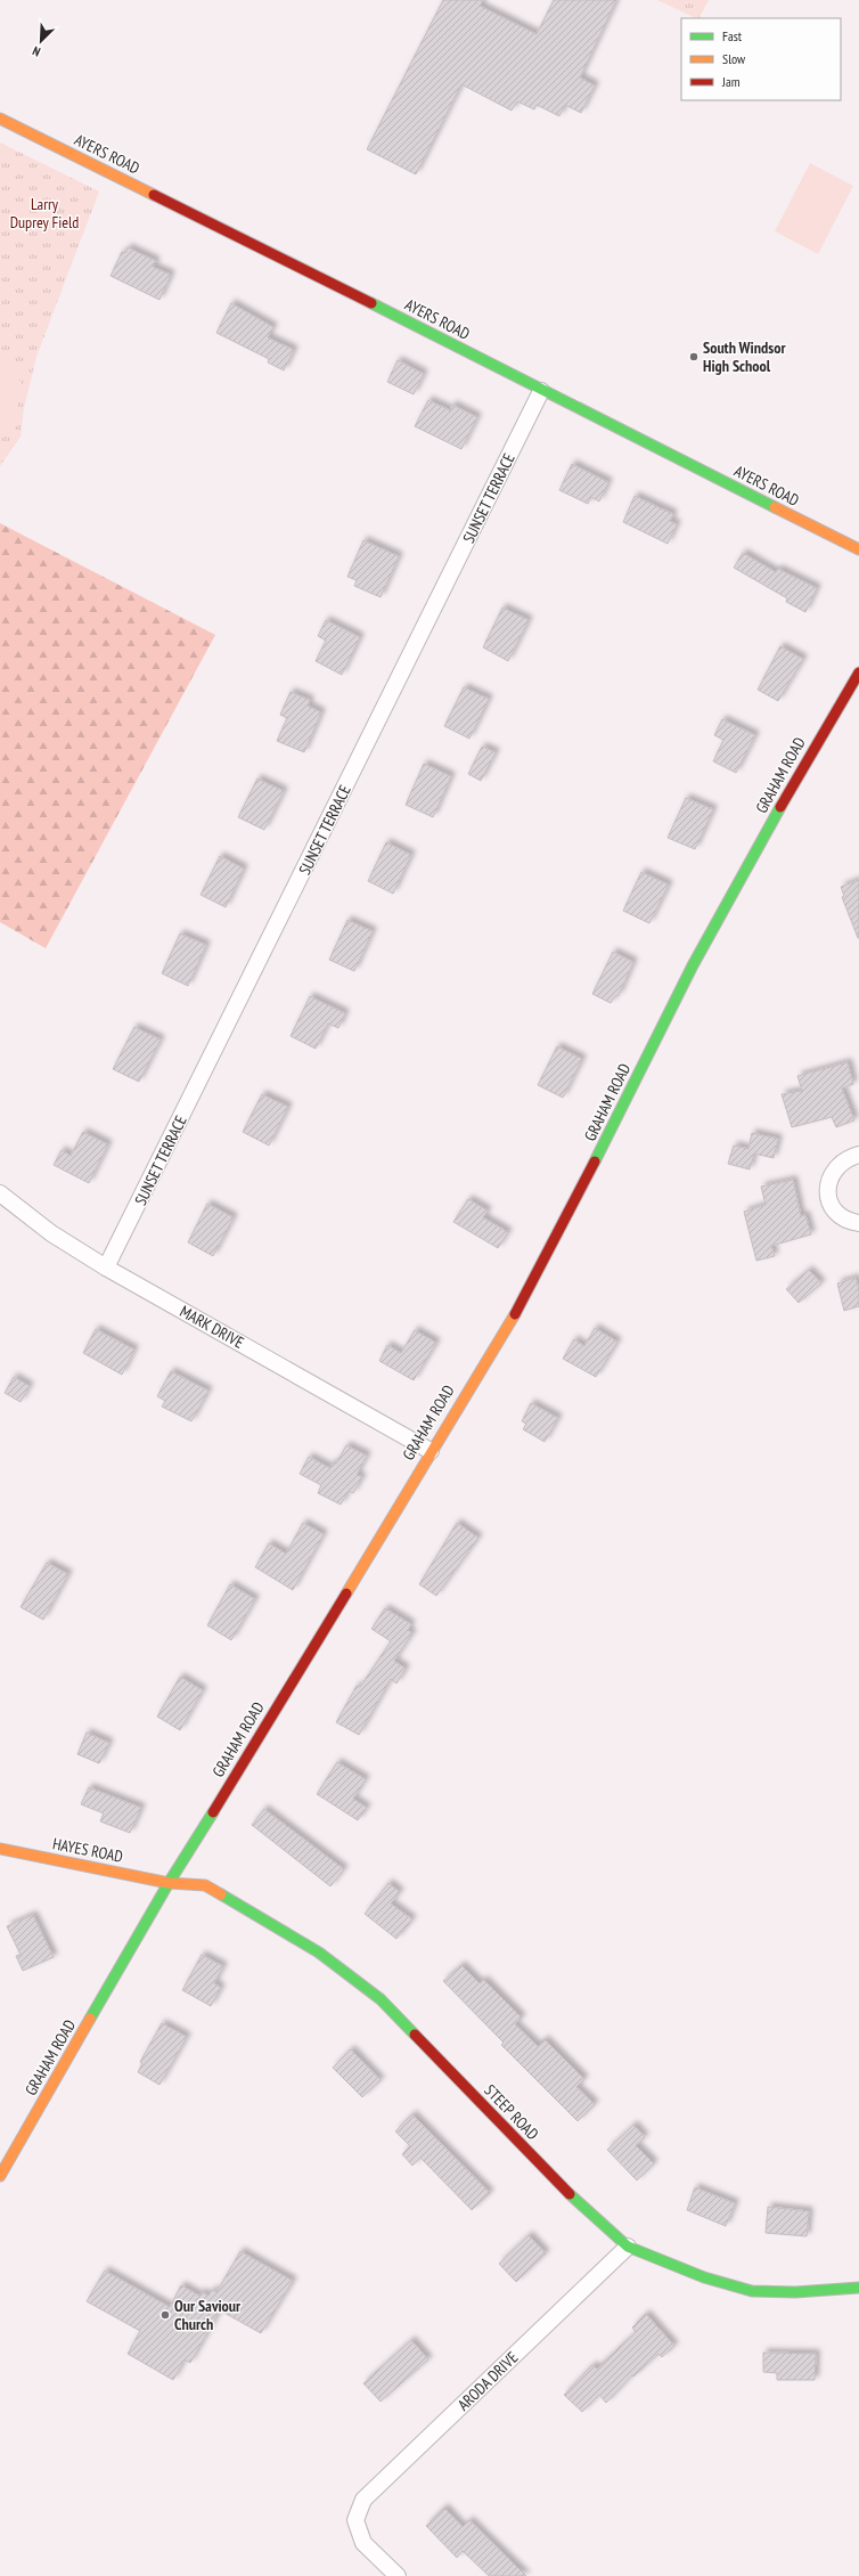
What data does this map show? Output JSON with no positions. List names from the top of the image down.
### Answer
{
  "streets": {
    "street": [
      "AYERS ROAD",
      "SUNSET TERRACE",
      "GRAHAM ROAD",
      "MARK DRIVE",
      "HAYES ROAD",
      "STEEP ROAD",
      "ARODA DRIVE"
    ]
  },
  "crossings": [
    ["AYERS ROAD", "SUNSET TERRACE"],
    ["SUNSET TERRACE", "MARK DRIVE"],
    ["GRAHAM ROAD", "MARK DRIVE"],
    ["GRAHAM ROAD", "HAYES ROAD"],
    ["GRAHAM ROAD", "STEEP ROAD"],
    ["HAYES ROAD", "STEEP ROAD"],
    ["STEEP ROAD", "ARODA DRIVE"]
  ],
  "parks": ["Larry Duprey Field"],
  "places": ["South Windsor High School", "Our Saviour Church"],
  "legend": ["Fast", "Slow", "Jam"],
  "north": "bottom left"
}
